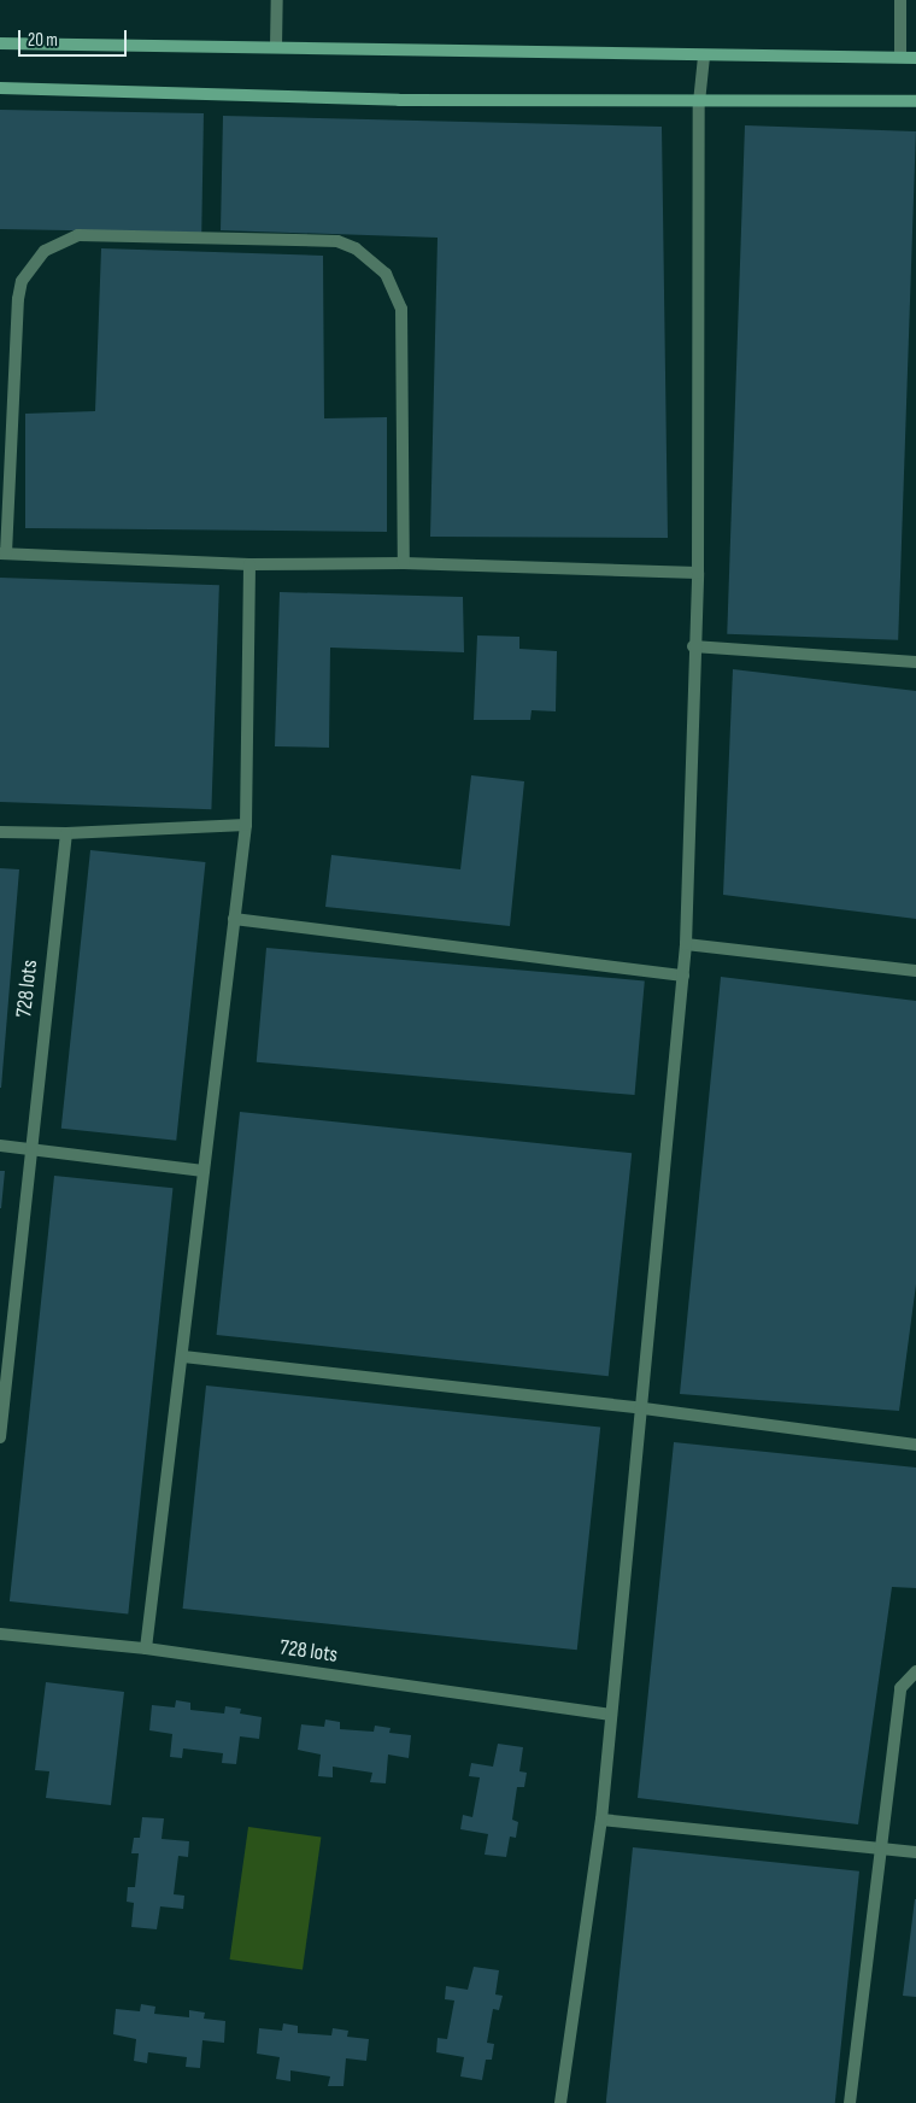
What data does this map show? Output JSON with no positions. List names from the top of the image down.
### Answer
{
  "streets": {
    "street": ["728 lots"]
  },
  "scale_bar": "20 m"
}
